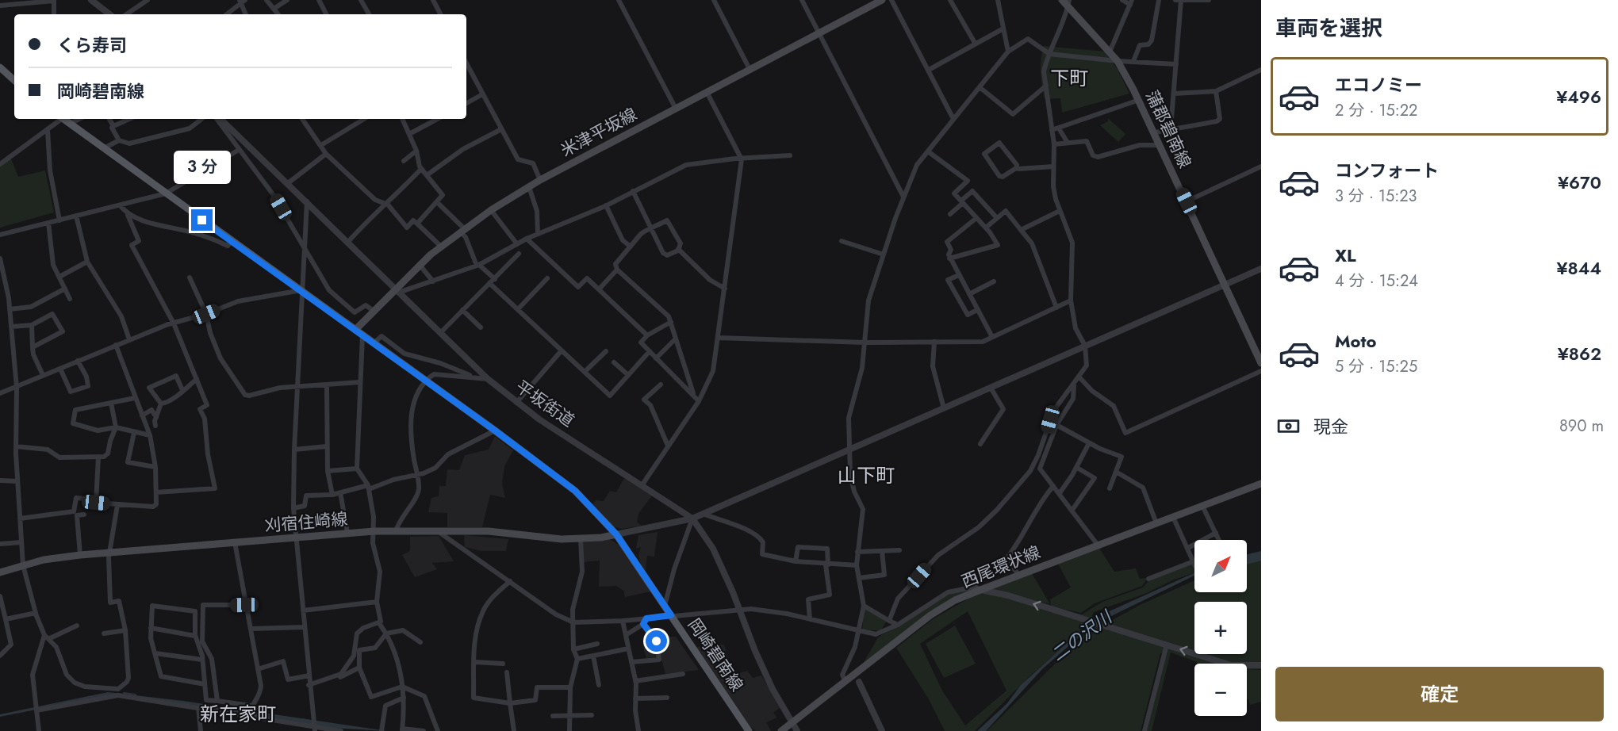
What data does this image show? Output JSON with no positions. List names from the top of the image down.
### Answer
{
  "streets": {
    "main road": [
      "蒲郡碧南線",
      "米津平坂線",
      "刈宿住崎線",
      "西尾環状線",
      "岡崎碧南線"
    ],
    "street": ["平坂街道"]
  },
  "crossings": [
    ["米津平坂線", "平坂街道"],
    ["米津平坂線", "岡崎碧南線"],
    ["刈宿住崎線", "岡崎碧南線"]
  ],
  "districts": ["下町", "山下町", "新在家町"],
  "water": ["二の沢川"],
  "north": "top right",
  "page": {
    "heading": "車両を選択",
    "banner": ["くら寿司", "岡崎碧南線"],
    "list": [
      {
        "name": "エコノミー",
        "note": "2 分 · 15:22",
        "value": "¥496"
      },
      {
        "name": "コンフォート",
        "note": "3 分 · 15:23",
        "value": "¥670"
      },
      {
        "name": "XL",
        "note": "4 分 · 15:24",
        "value": "¥844"
      },
      {
        "name": "Moto",
        "note": "5 分 · 15:25",
        "value": "¥862"
      }
    ],
    "bubble": "3 分",
    "pay": ["現金", "890 m"],
    "map_buttons": ["+", "−"],
    "buttons": "確定"
  }
}
